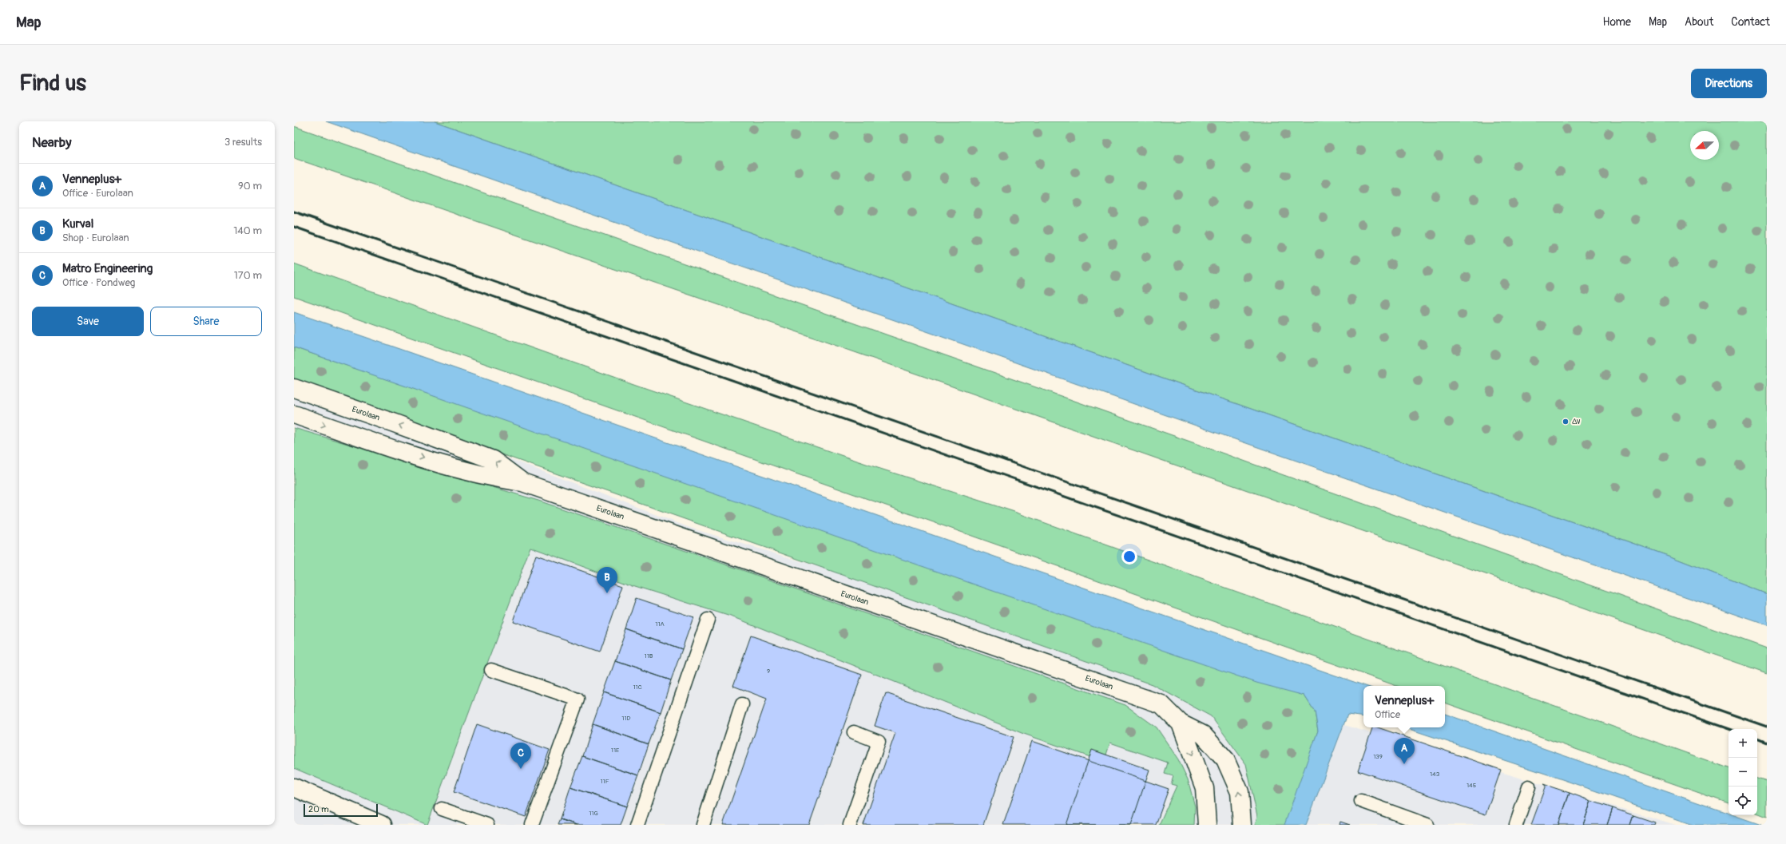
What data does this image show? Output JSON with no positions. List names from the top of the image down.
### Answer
{
  "streets": {
    "main road": ["Eurolaan"]
  },
  "places": ["∆v"],
  "house_numbers": [
    "11A",
    "11B",
    "9",
    "11C",
    "11D",
    "11E",
    "139",
    "143",
    "11F",
    "145",
    "11G"
  ],
  "scale_bar": "20 m",
  "north": "left",
  "page": {
    "header": "Map",
    "nav": [
      "Home",
      "Map",
      "About",
      "Contact"
    ],
    "buttons": [
      "Directions",
      ["Save", "Share"]
    ],
    "title": "Find us",
    "heading": ["Nearby", "3 results"],
    "list": [
      {
        "mark": "A",
        "name": "Venneplus+",
        "note": "Office · Eurolaan",
        "value": "90 m"
      },
      {
        "mark": "B",
        "name": "Kurval",
        "note": "Shop · Eurolaan",
        "value": "140 m"
      },
      {
        "mark": "C",
        "name": "Matro Engineering",
        "note": "Office · Pondweg",
        "value": "170 m"
      }
    ],
    "pins": ["B", "A", "C"],
    "popup": ["Venneplus+", "Office"],
    "map_buttons": ["+", "−"],
    "scale": "20 m"
  }
}
